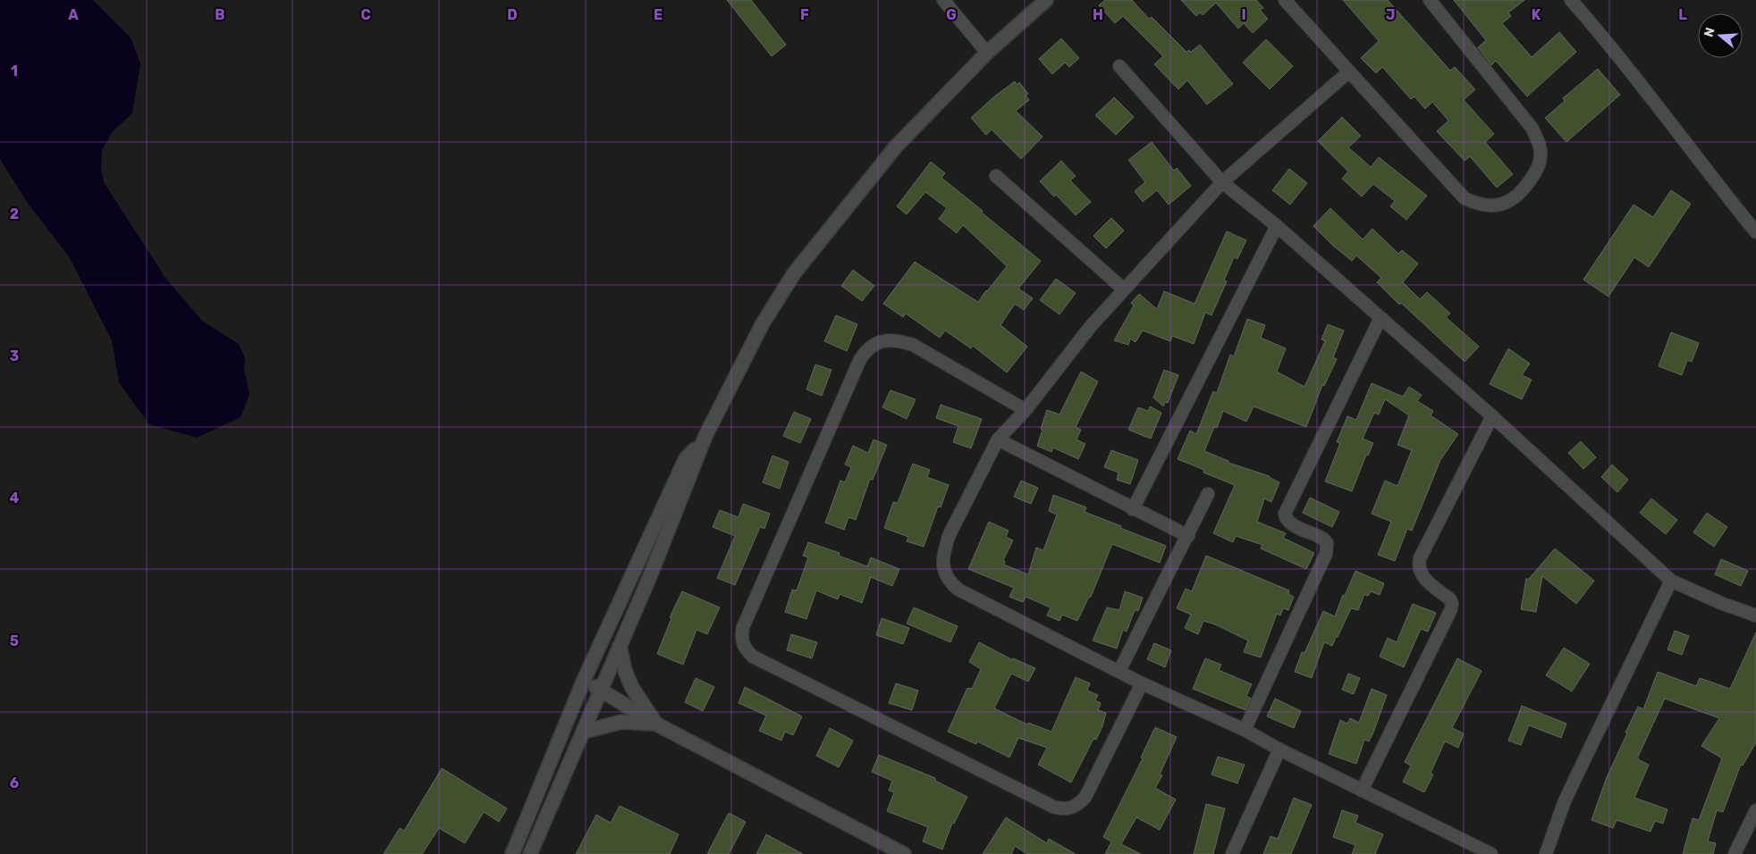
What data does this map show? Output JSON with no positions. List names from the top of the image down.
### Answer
{
  "north": "left",
  "grid": {
    "columns": [
      "A",
      "B",
      "C",
      "D",
      "E",
      "F",
      "G",
      "H",
      "I",
      "J",
      "K",
      "L"
    ],
    "rows": [
      "1",
      "2",
      "3",
      "4",
      "5",
      "6"
    ]
  }
}
